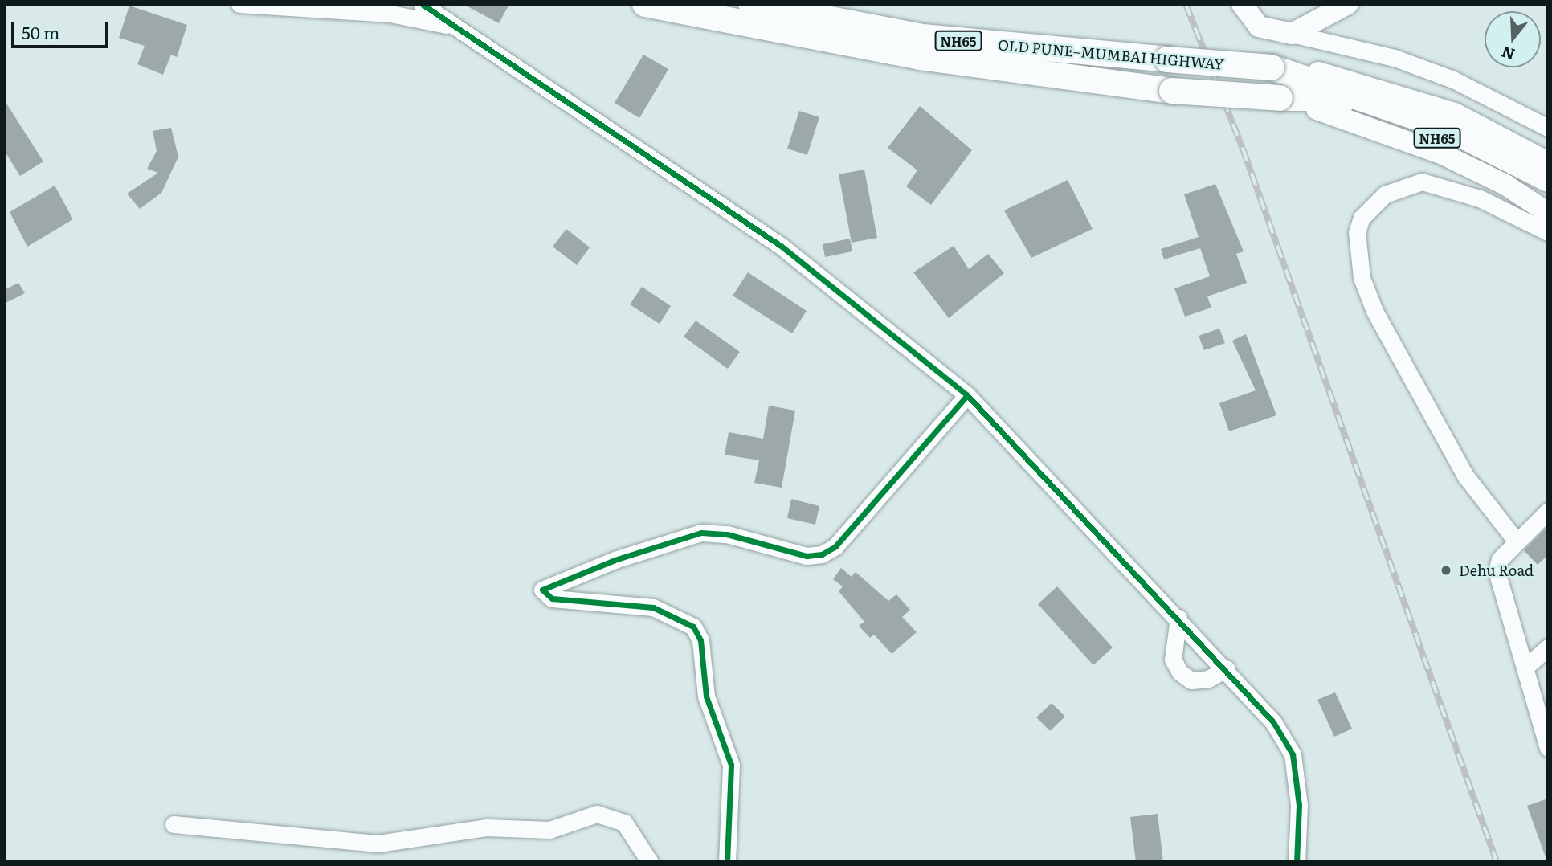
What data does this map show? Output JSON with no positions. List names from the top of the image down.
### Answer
{
  "streets": {
    "highway": ["NH65", "OLD PUNE–MUMBAI HIGHWAY"]
  },
  "crossings": [
    ["NH65", "OLD PUNE–MUMBAI HIGHWAY"]
  ],
  "places": ["Dehu Road"],
  "scale_bar": "50 m",
  "north": "bottom"
}
